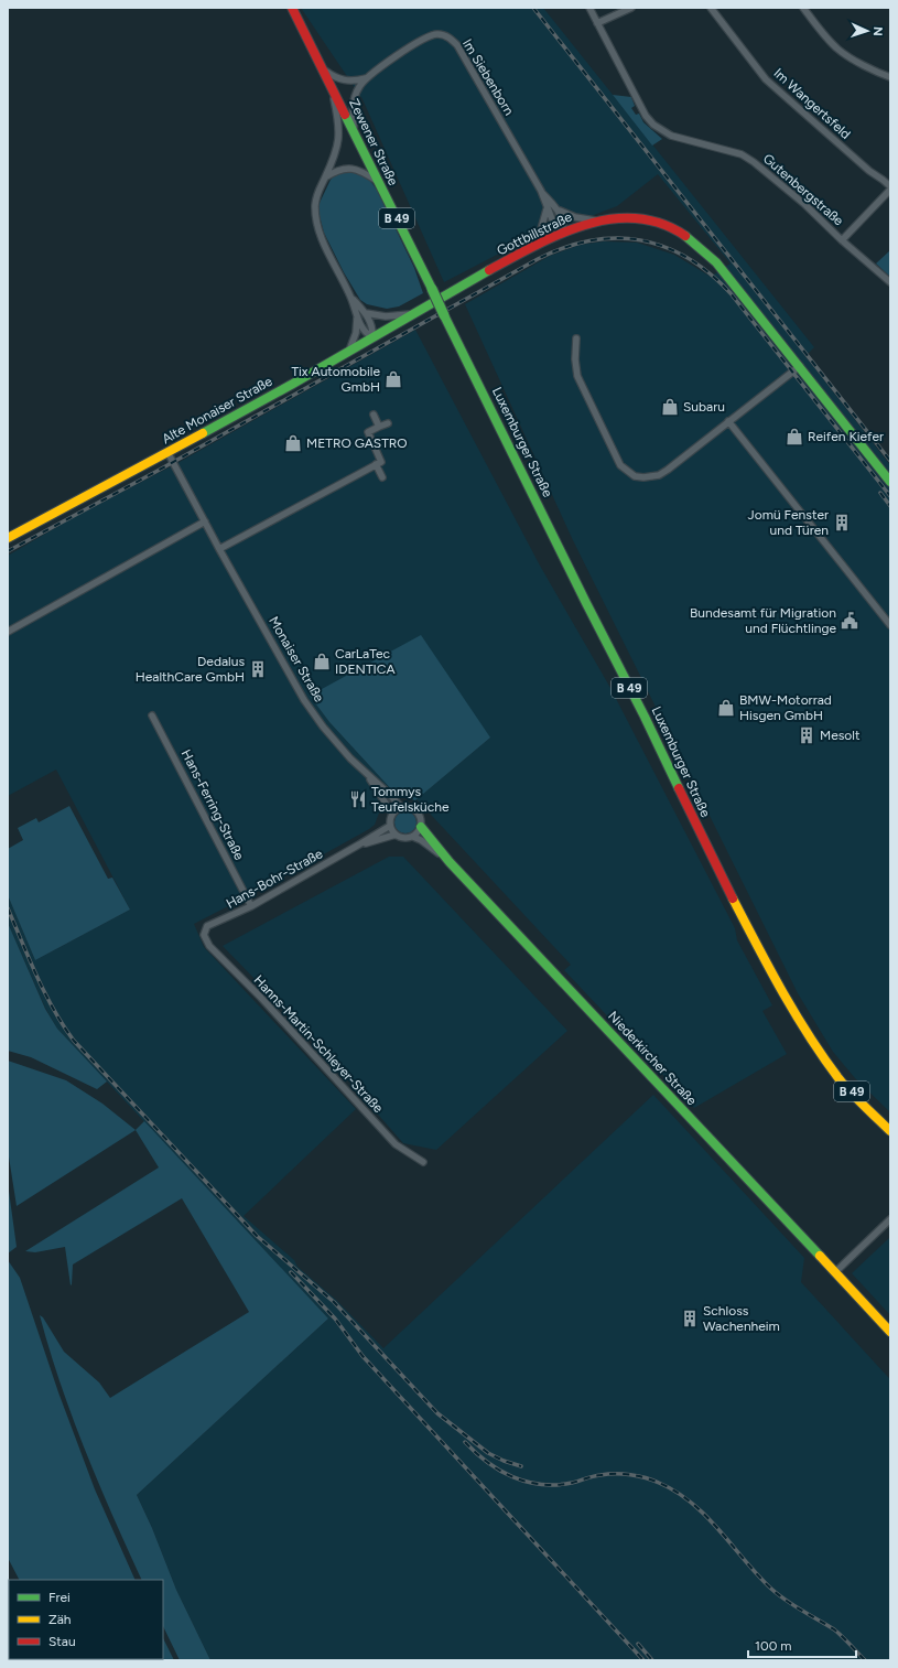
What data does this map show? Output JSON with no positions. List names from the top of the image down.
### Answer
{
  "streets": {
    "street": [
      "Im Siebenborn",
      "Im Wangertsfeld",
      "Zewener Straße",
      "Gutenbergstraße",
      "B 49",
      "Gottbillstraße",
      "Alte Monaiser Straße",
      "Luxemburger Straße",
      "Monaiser Straße",
      "Hans-Ferring-Straße",
      "Hans-Bohr-Straße",
      "Hanns-Martin-Schleyer-Straße",
      "Niederkircher Straße"
    ]
  },
  "crossings": [
    ["Im Siebenborn", "Zewener Straße"],
    ["Im Siebenborn", "Gottbillstraße"],
    ["Im Wangertsfeld", "Gutenbergstraße"],
    ["Zewener Straße", "Luxemburger Straße"],
    ["Gottbillstraße", "Alte Monaiser Straße"],
    ["Alte Monaiser Straße", "Monaiser Straße"],
    ["Monaiser Straße", "Hans-Bohr-Straße"],
    ["Monaiser Straße", "Niederkircher Straße"],
    ["Hans-Ferring-Straße", "Hans-Bohr-Straße"],
    ["Hans-Bohr-Straße", "Hanns-Martin-Schleyer-Straße"],
    ["Hans-Bohr-Straße", "Niederkircher Straße"]
  ],
  "places": {
    "shop": [
      "Tix Automobile GmbH",
      "Subaru",
      "Reifen Kiefer",
      "METRO GASTRO",
      "CarLaTec IDENTICA",
      "BMW-Motorrad Hisgen GmbH"
    ],
    "building": [
      "Jomü Fenster und Türen",
      "Dedalus HealthCare GmbH",
      "Mesolt",
      "Schloss Wachenheim"
    ],
    "public building": ["Bundesamt für Migration und Flüchtlinge"],
    "restaurant": ["Tommys Teufelsküche"]
  },
  "legend": ["Frei", "Zäh", "Stau"],
  "scale_bar": "100 m",
  "north": "right"
}
